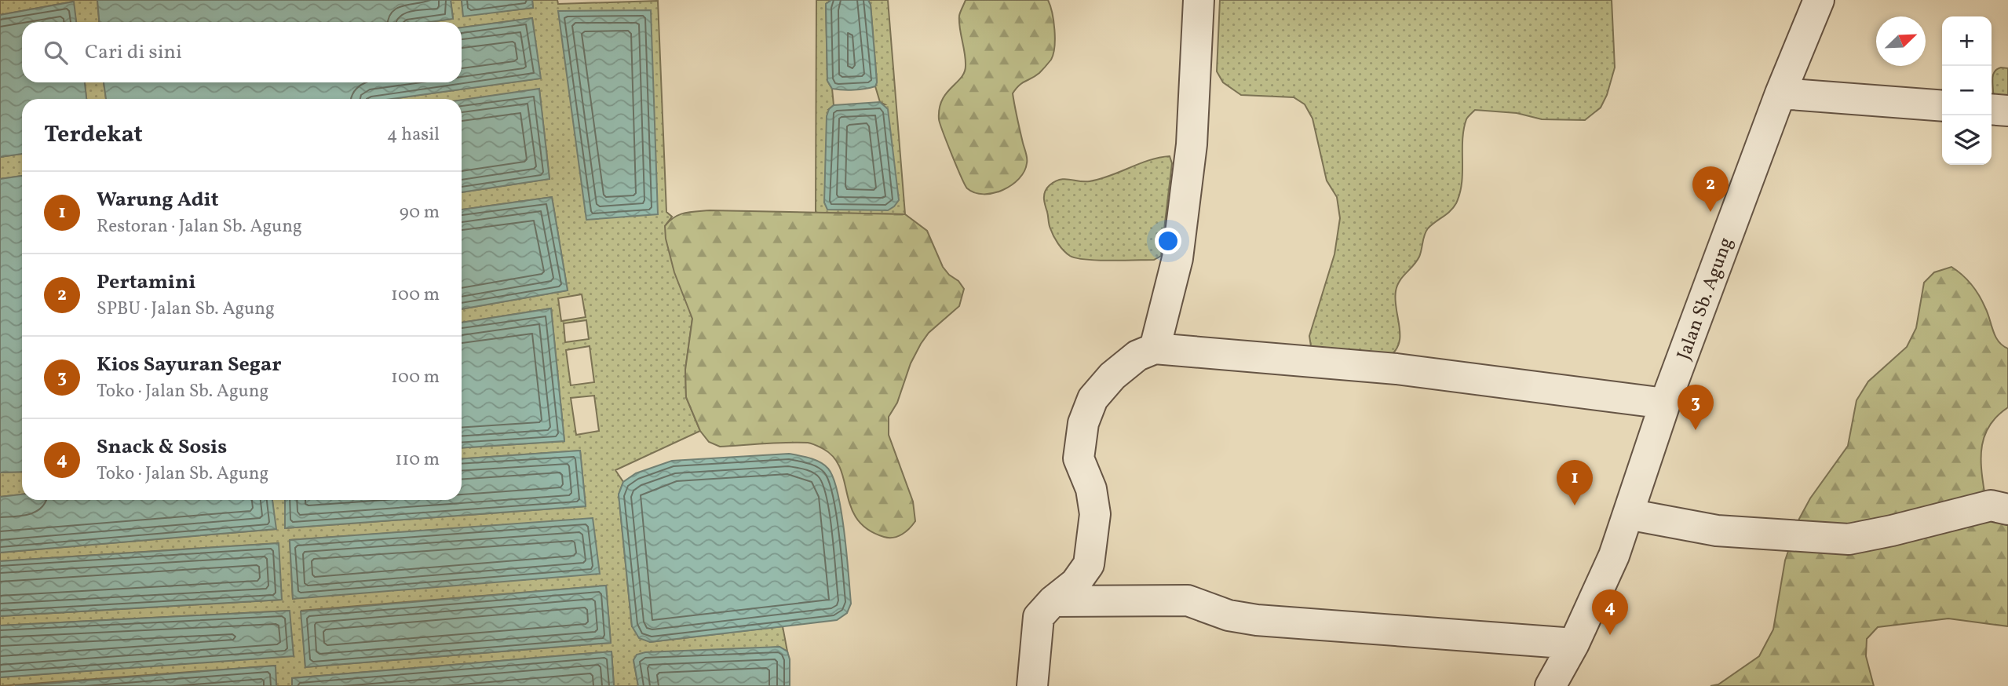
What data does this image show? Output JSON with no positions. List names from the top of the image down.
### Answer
{
  "streets": {
    "street": ["Jalan Sb. Agung"]
  },
  "north": "top right",
  "page": {
    "map_buttons": ["+", "−"],
    "search": "Cari di sini",
    "heading": ["Terdekat", "4 hasil"],
    "pins": [
      "2",
      "3",
      "1",
      "4"
    ],
    "list": [
      {
        "mark": "1",
        "name": "Warung Adit",
        "note": "Restoran · Jalan Sb. Agung",
        "value": "90 m"
      },
      {
        "mark": "2",
        "name": "Pertamini",
        "note": "SPBU · Jalan Sb. Agung",
        "value": "100 m"
      },
      {
        "mark": "3",
        "name": "Kios Sayuran Segar",
        "note": "Toko · Jalan Sb. Agung",
        "value": "100 m"
      },
      {
        "mark": "4",
        "name": "Snack & Sosis",
        "note": "Toko · Jalan Sb. Agung",
        "value": "110 m"
      }
    ]
  }
}
